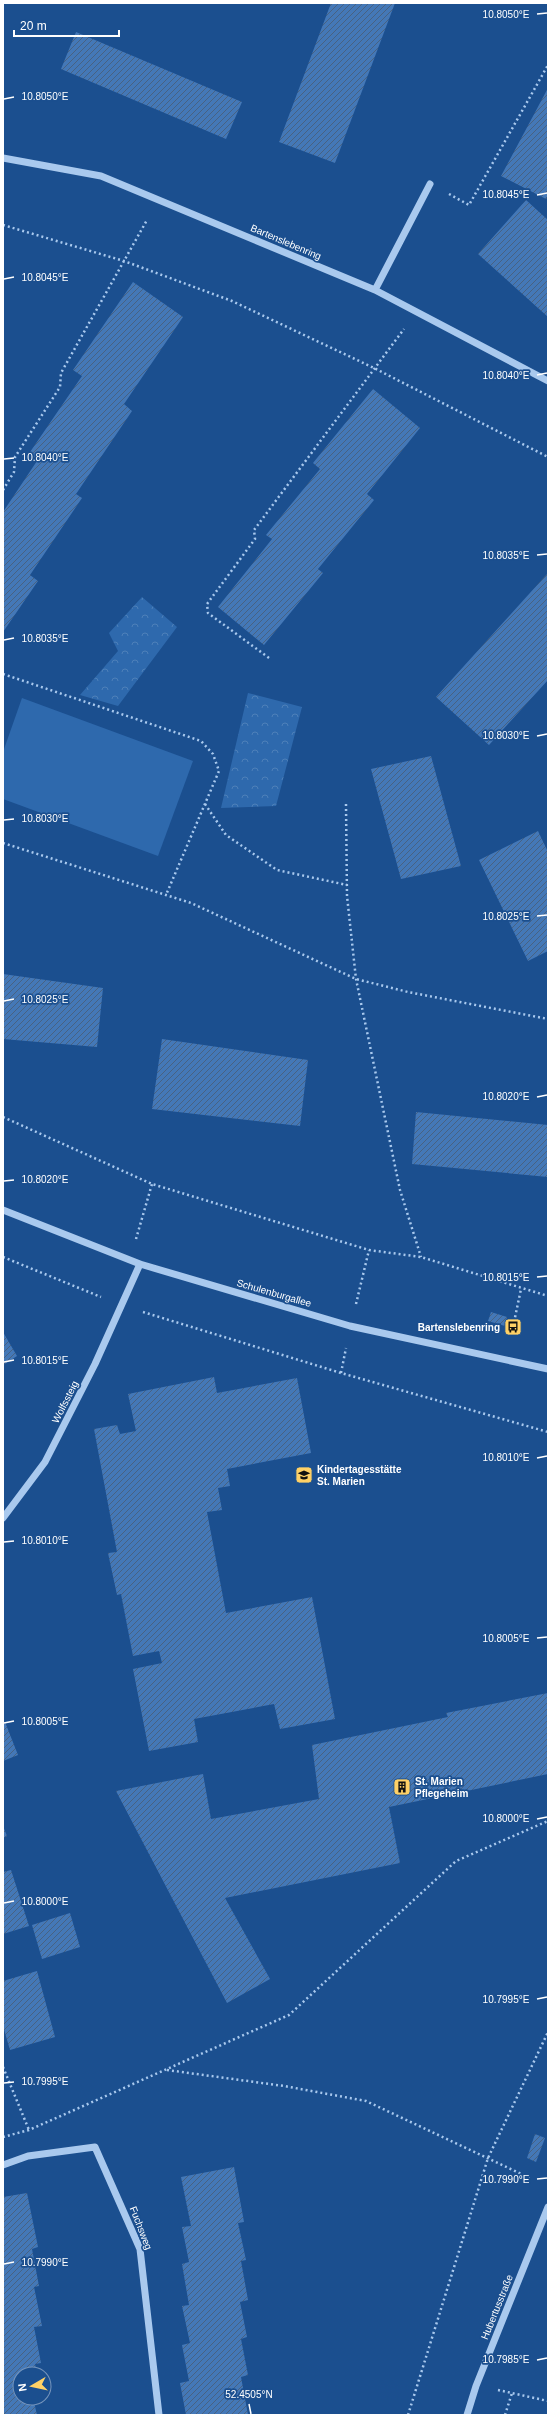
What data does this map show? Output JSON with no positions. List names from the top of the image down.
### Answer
{
  "streets": {
    "street": [
      "Bartenslebenring",
      "Schulenburgallee",
      "Wolfssteig",
      "Fuchsweg",
      "Hubertusstraße"
    ]
  },
  "crossings": [
    ["Schulenburgallee", "Wolfssteig"]
  ],
  "places": {
    "bus stop": ["Bartenslebenring"],
    "school or university": ["Kindertagesstätte St. Marien"],
    "building": ["St. Marien Pflegeheim"]
  },
  "scale_bar": "20 m",
  "north": "left",
  "coordinates": [
    "10.8050°E",
    "10.8045°E",
    "10.8040°E",
    "10.8035°E",
    "10.8030°E",
    "10.8025°E",
    "10.8020°E",
    "10.8015°E",
    "10.8010°E",
    "10.8005°E",
    "10.8000°E",
    "10.7995°E",
    "10.7990°E",
    "10.7985°E",
    "52.4505°N"
  ]
}
